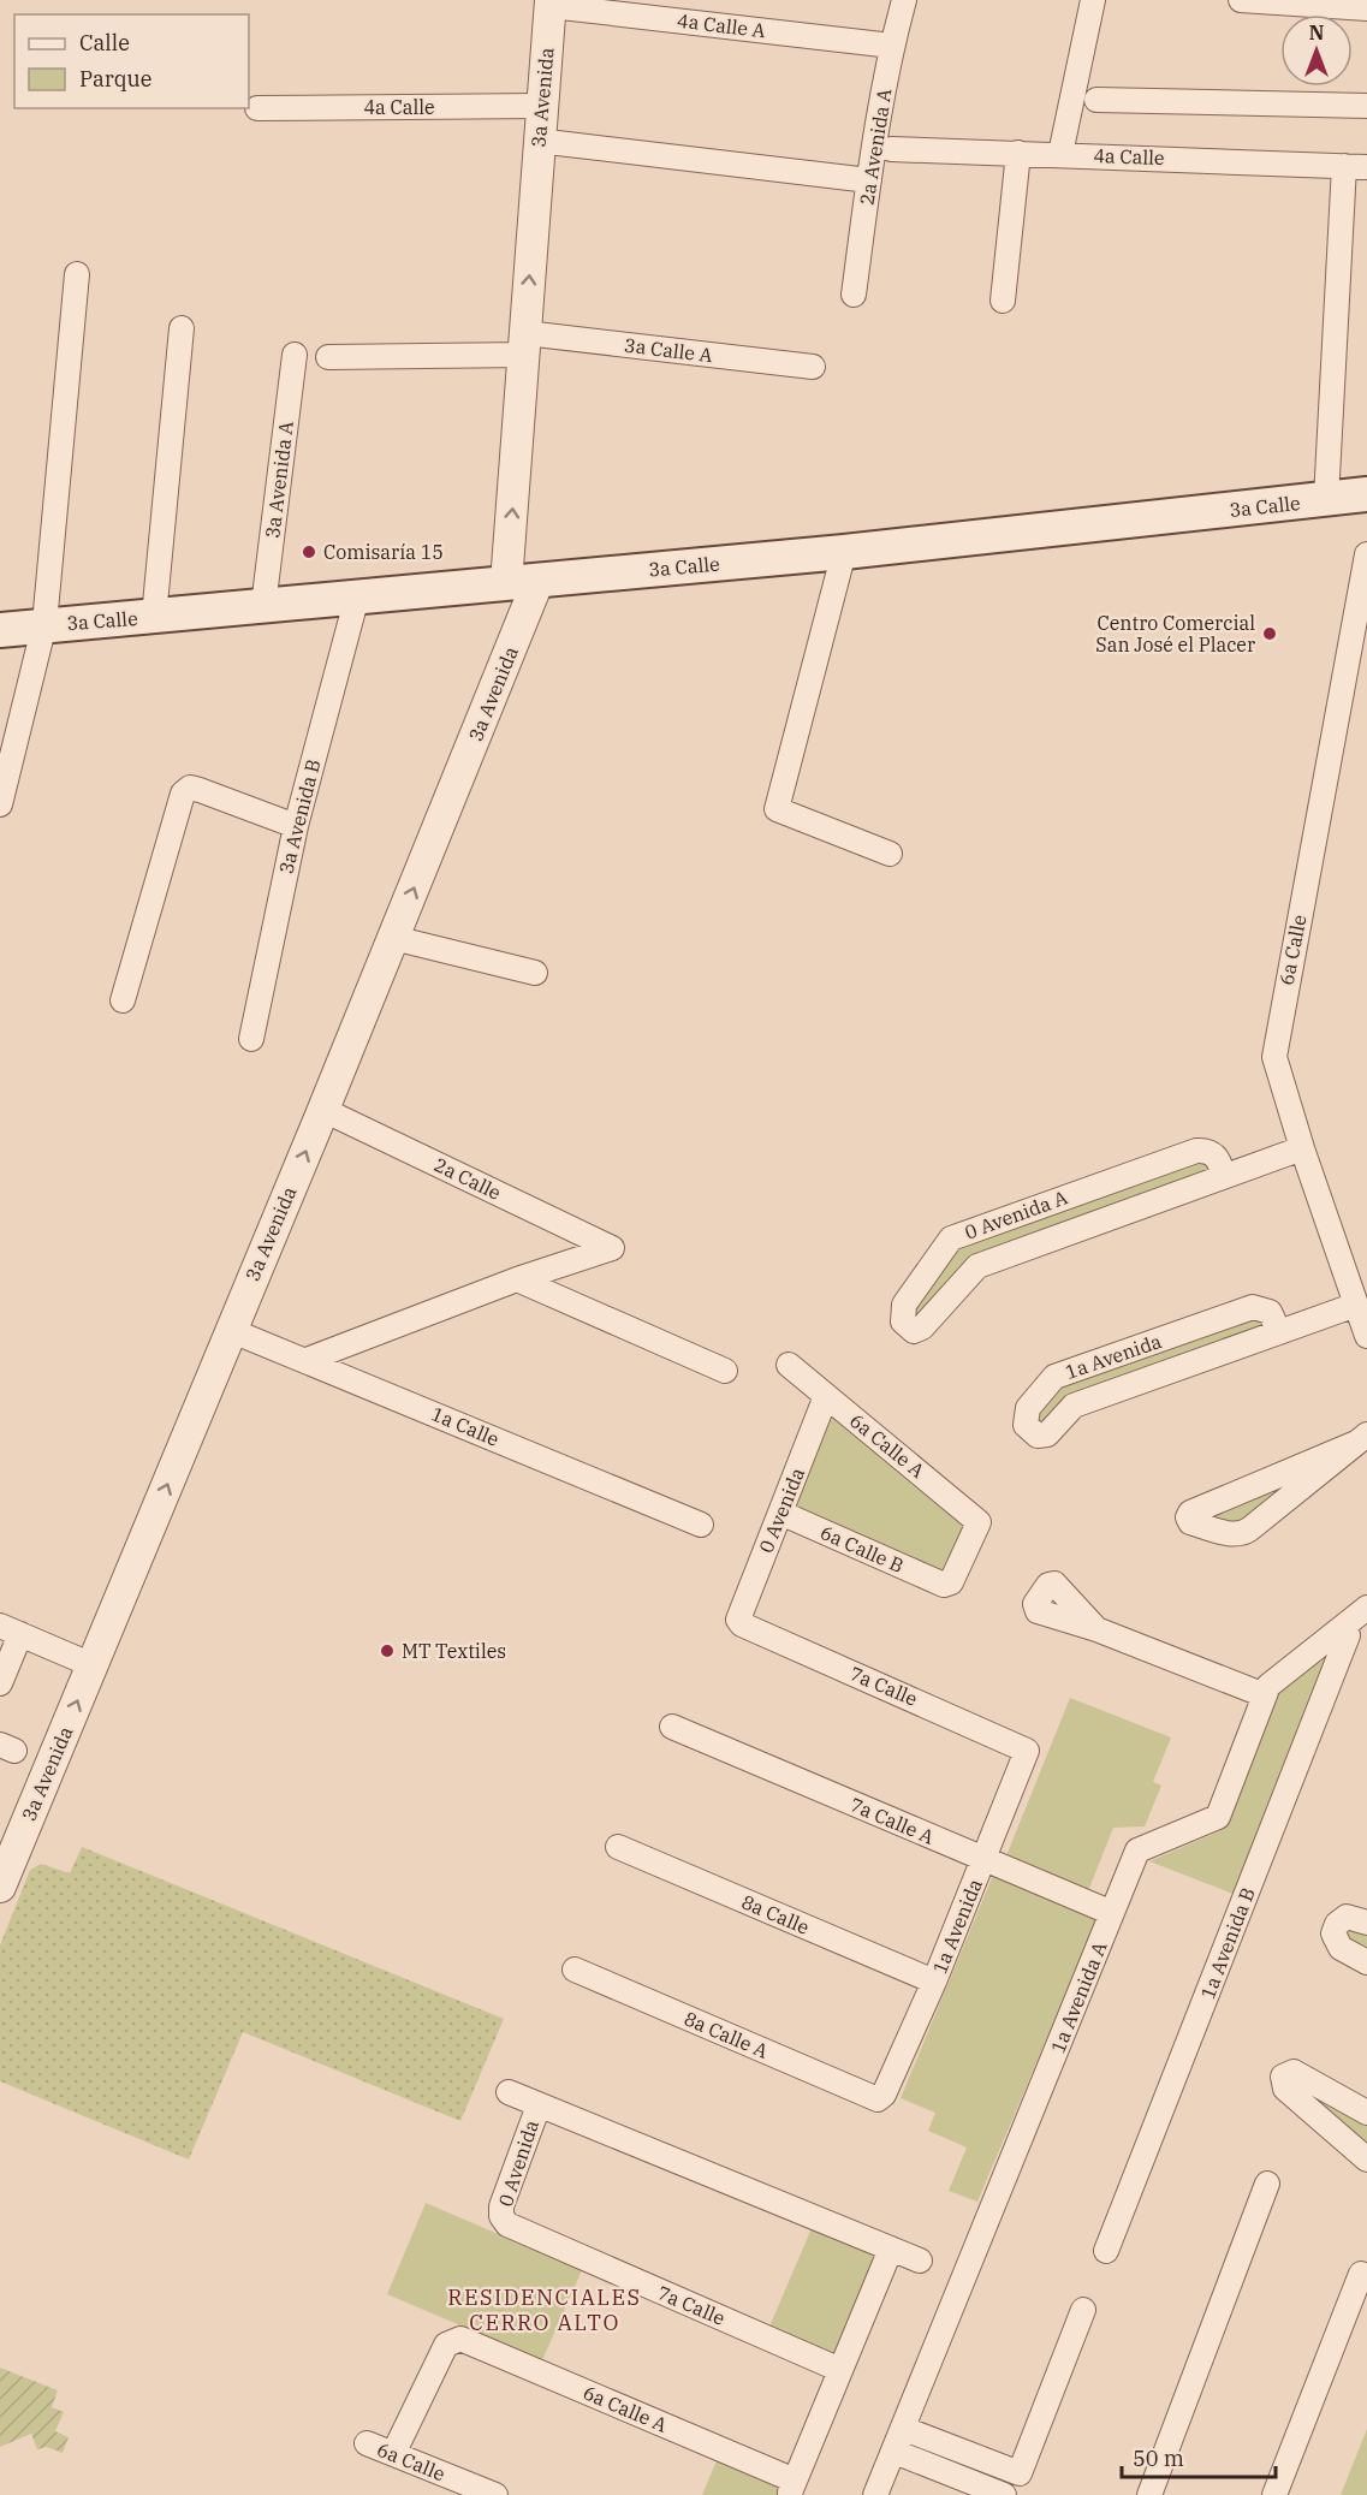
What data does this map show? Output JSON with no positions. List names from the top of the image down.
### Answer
{
  "streets": {
    "main road": ["3a Calle"],
    "street": [
      "4a Calle A",
      "3a Avenida",
      "4a Calle",
      "2a Avenida A",
      "3a Calle A",
      "3a Avenida A",
      "3a Avenida B",
      "6a Calle",
      "2a Calle",
      "0 Avenida A",
      "1a Avenida",
      "1a Calle",
      "6a Calle A",
      "0 Avenida",
      "6a Calle B",
      "7a Calle",
      "7a Calle A",
      "8a Calle",
      "1a Avenida B",
      "1a Avenida A",
      "8a Calle A"
    ]
  },
  "crossings": [
    ["4a Calle A", "3a Avenida"],
    ["4a Calle A", "2a Avenida A"],
    ["3a Avenida", "4a Calle"],
    ["3a Avenida", "3a Calle A"],
    ["3a Avenida", "3a Calle"],
    ["3a Avenida", "2a Calle"],
    ["3a Avenida", "1a Calle"],
    ["3a Avenida A", "3a Calle"],
    ["3a Calle", "3a Avenida B"],
    ["6a Calle", "0 Avenida A"],
    ["6a Calle", "1a Avenida"],
    ["6a Calle", "6a Calle A"],
    ["1a Avenida", "7a Calle"],
    ["1a Avenida", "7a Calle A"],
    ["1a Avenida", "8a Calle"],
    ["1a Avenida", "8a Calle A"],
    ["6a Calle A", "0 Avenida"],
    ["6a Calle A", "6a Calle B"],
    ["0 Avenida", "6a Calle B"],
    ["0 Avenida", "7a Calle"],
    ["7a Calle A", "1a Avenida A"],
    ["1a Avenida B", "1a Avenida A"]
  ],
  "one_way": ["3a Avenida"],
  "districts": ["RESIDENCIALES CERRO ALTO"],
  "places": ["Comisaría 15", "Centro Comercial San José el Placer", "MT Textiles"],
  "legend": ["Calle", "Parque"],
  "scale_bar": "50 m",
  "north": "top"
}
